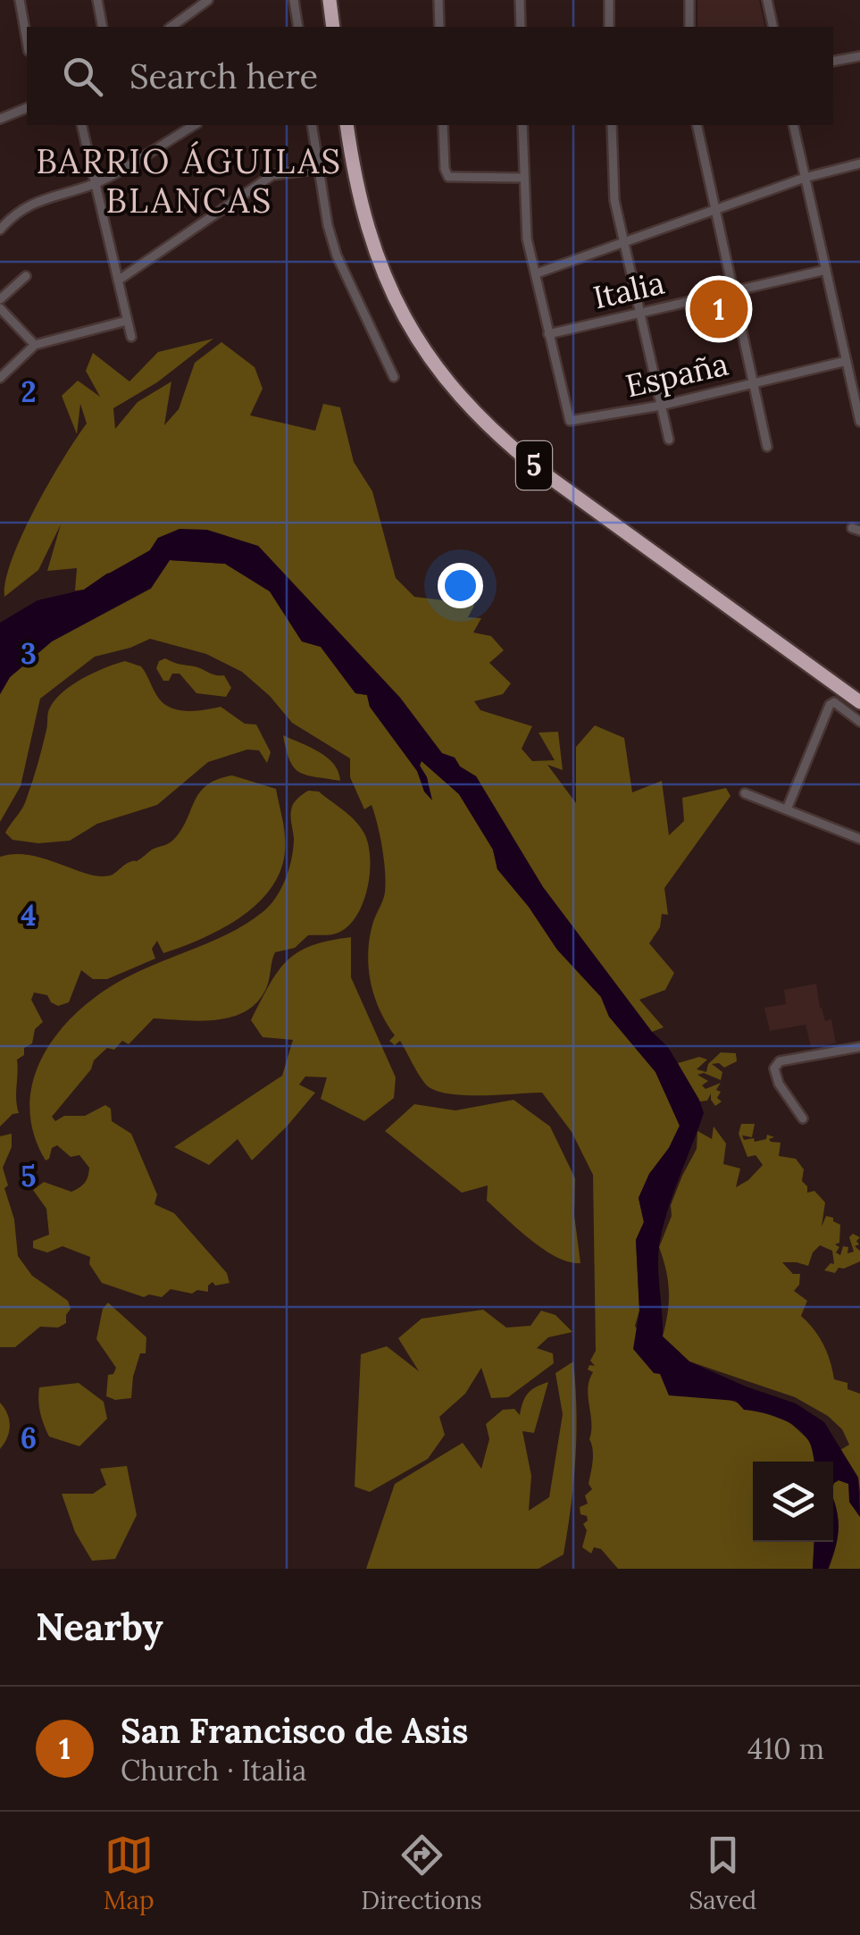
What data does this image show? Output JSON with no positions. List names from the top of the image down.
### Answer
{
  "streets": {
    "highway": ["5"],
    "street": ["Italia", "España"]
  },
  "crossings": [
    ["Italia", "España"]
  ],
  "districts": ["BARRIO ÁGUILAS BLANCAS"],
  "page": {
    "search": "Search here",
    "pins": "1",
    "heading": "Nearby",
    "list": [
      {
        "mark": "1",
        "name": "San Francisco de Asis",
        "note": "Church · Italia",
        "value": "410 m"
      }
    ],
    "nav": ["Map", "Directions", "Saved"]
  },
  "grid": {
    "rows": [
      "2",
      "3",
      "4",
      "5",
      "6"
    ]
  }
}
